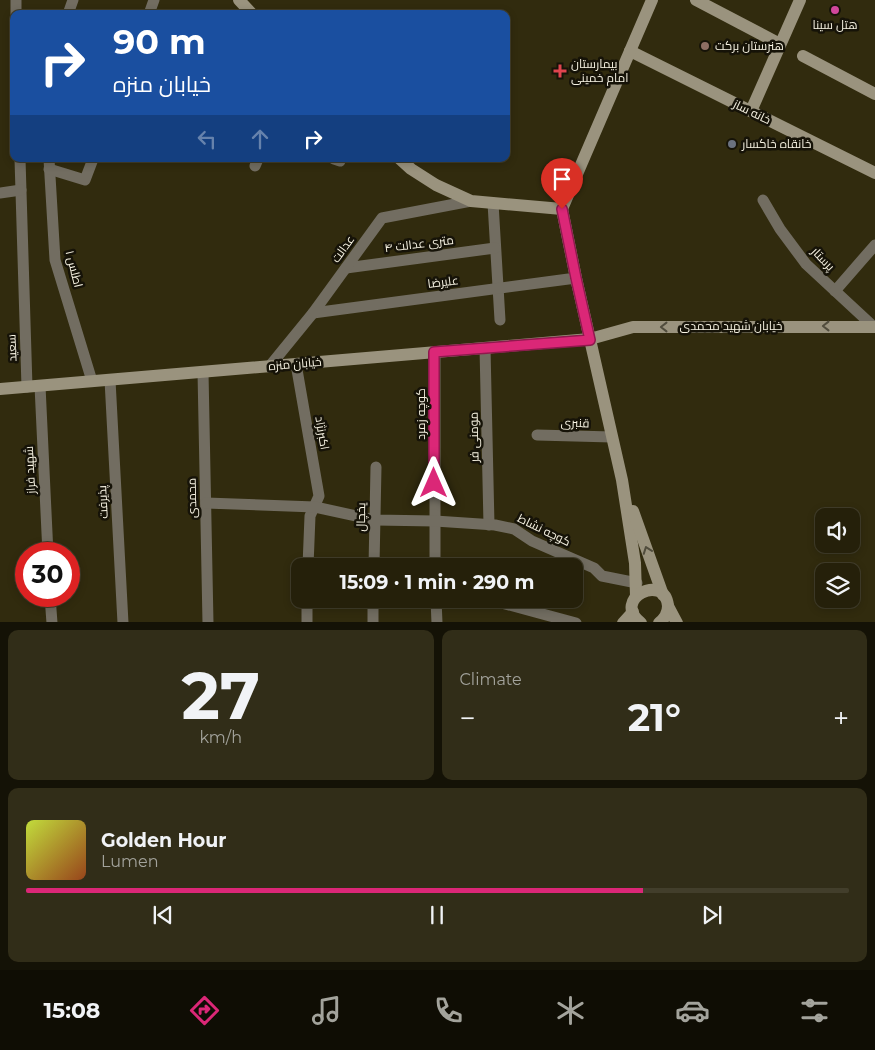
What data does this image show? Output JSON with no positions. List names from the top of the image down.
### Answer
{
  "streets": {
    "street": [
      "خانه ساز",
      "۴ متری عدالت",
      "عدالت",
      "پرستار",
      "اطلس ۱",
      "علیرضا",
      "خیابان شهید محمدی",
      "سعید",
      "خیابان منزه",
      "کوچه زمرد",
      "قنبری",
      "اکبرنژاد",
      "مومنی فر",
      "شهید فراز",
      "محمدی",
      "پذیرفت",
      "یخچال",
      "کوچه نشاط"
    ]
  },
  "crossings": [
    ["۴ متری عدالت", "عدالت"],
    ["عدالت", "علیرضا"],
    ["عدالت", "خیابان منزه"],
    ["پرستار", "خیابان شهید محمدی"],
    ["اطلس ۱", "خیابان منزه"],
    ["خیابان شهید محمدی", "خیابان منزه"],
    ["سعید", "خیابان منزه"],
    ["سعید", "شهید فراز"],
    ["خیابان منزه", "کوچه زمرد"],
    ["خیابان منزه", "اکبرنژاد"],
    ["خیابان منزه", "مومنی فر"],
    ["خیابان منزه", "شهید فراز"],
    ["خیابان منزه", "محمدی"],
    ["خیابان منزه", "پذیرفت"],
    ["کوچه زمرد", "کوچه نشاط"],
    ["اکبرنژاد", "کوچه نشاط"],
    ["مومنی فر", "کوچه نشاط"],
    ["محمدی", "کوچه نشاط"],
    ["یخچال", "کوچه نشاط"]
  ],
  "one_way": ["خیابان شهید محمدی"],
  "places": {
    "other": ["هتل سینا", "هنرستان برکت", "خانقاه خاکسار"],
    "health": ["بیمارستان امام خمینی"]
  },
  "page": {
    "turn": ["90 m", "خیابان منزه"],
    "limit": "30",
    "trip": "15:09 · 1 min · 290 m",
    "tile": [
      ["27", "km/h"],
      "Climate"
    ],
    "heat": ["−", "21°", "+"],
    "song": ["Golden Hour", "Lumen"],
    "tabs": "15:08"
  }
}
